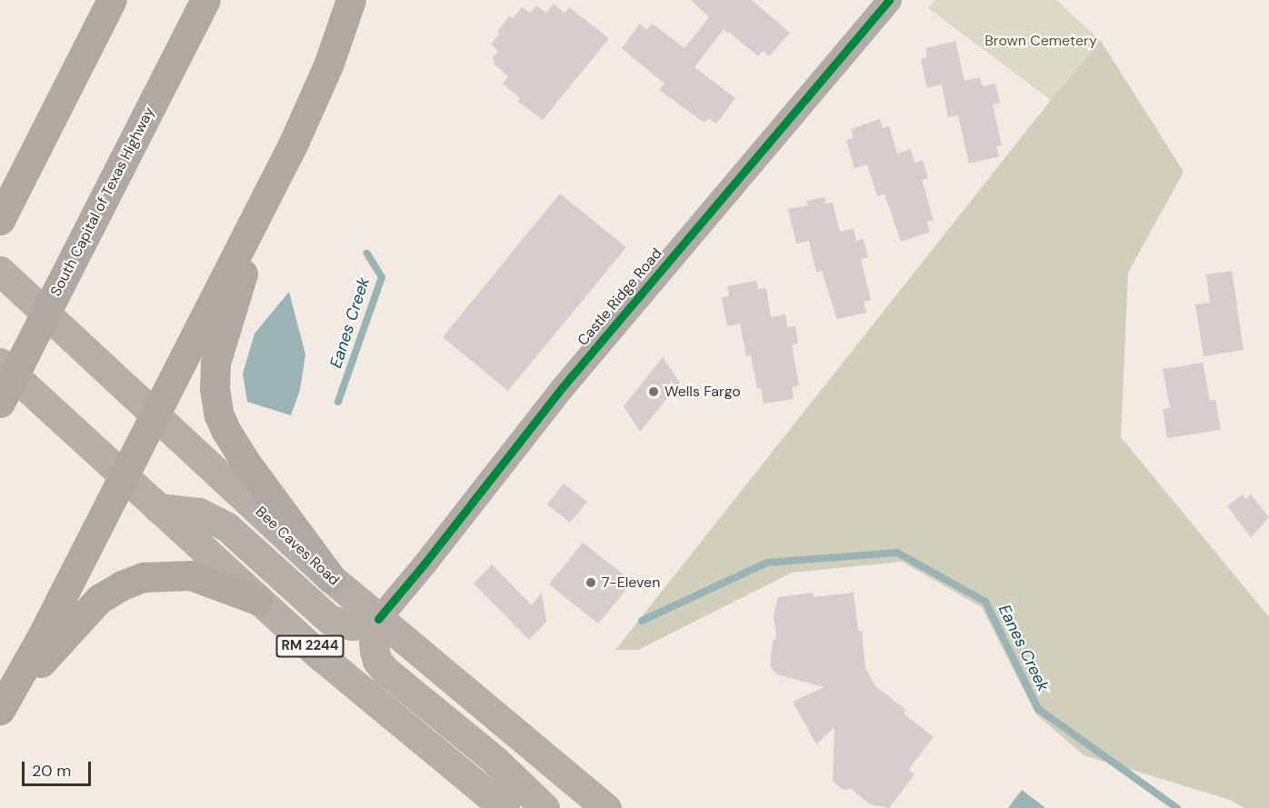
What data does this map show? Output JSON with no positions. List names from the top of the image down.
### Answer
{
  "streets": {
    "highway": ["South Capital of Texas Highway"],
    "main road": ["Bee Caves Road", "RM 2244"],
    "street": ["Castle Ridge Road"]
  },
  "crossings": [
    ["Castle Ridge Road", "Bee Caves Road"]
  ],
  "water": ["Eanes Creek"],
  "parks": ["Brown Cemetery"],
  "places": ["Wells Fargo", "7-Eleven"],
  "scale_bar": "20 m"
}
